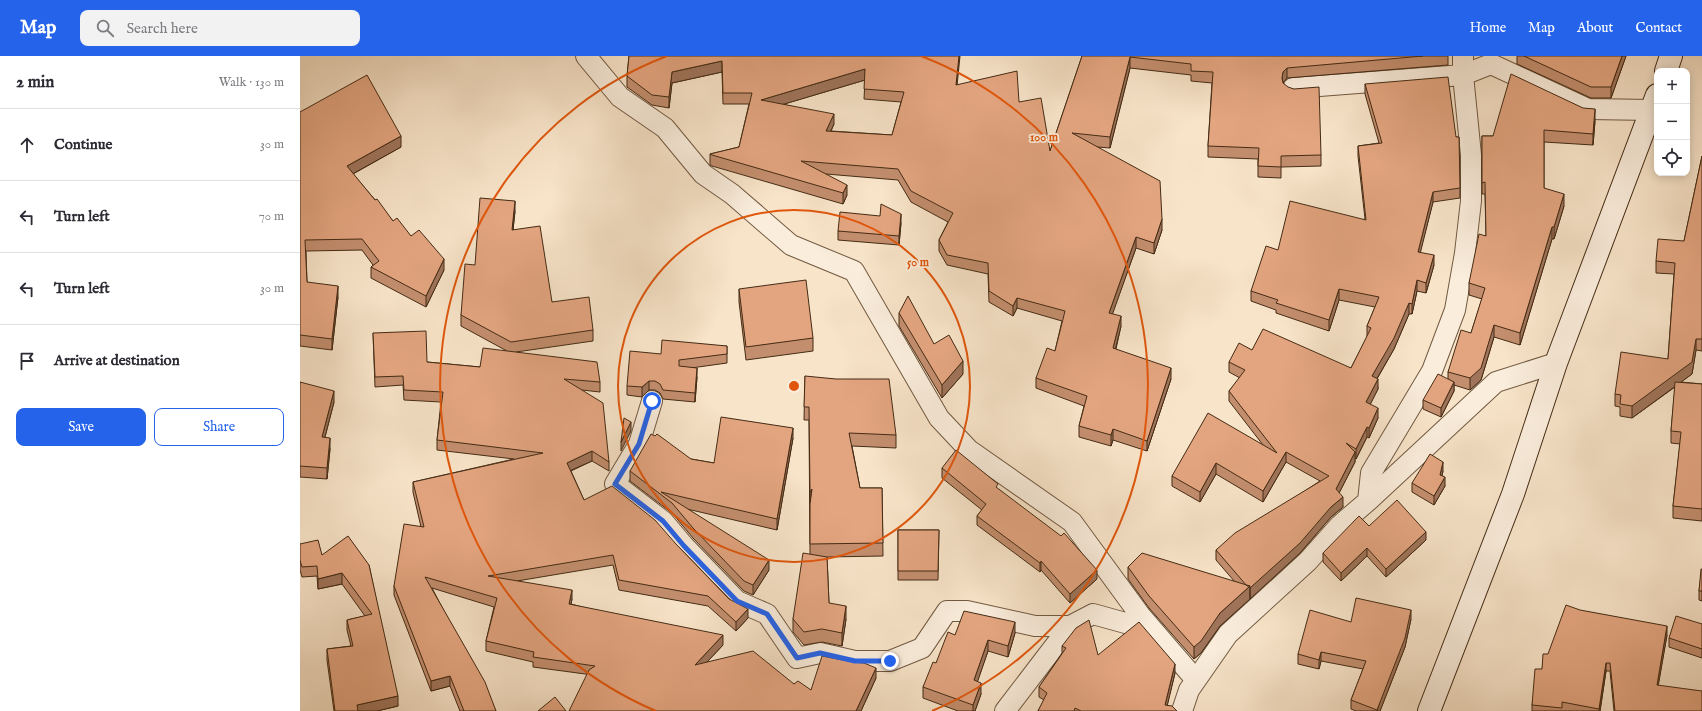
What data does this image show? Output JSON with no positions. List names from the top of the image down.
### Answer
{
  "page": {
    "header": "Map",
    "search": "Search here",
    "nav": [
      "Home",
      "Map",
      "About",
      "Contact"
    ],
    "heading": ["2 min", "Walk · 130 m"],
    "map_buttons": ["+", "−"],
    "list": [
      ["Continue", "30 m"],
      ["Turn left", "70 m"],
      ["Turn left", "30 m"],
      "Arrive at destination"
    ],
    "buttons": ["Save", "Share"]
  },
  "rings": ["100 m", "50 m"]
}
